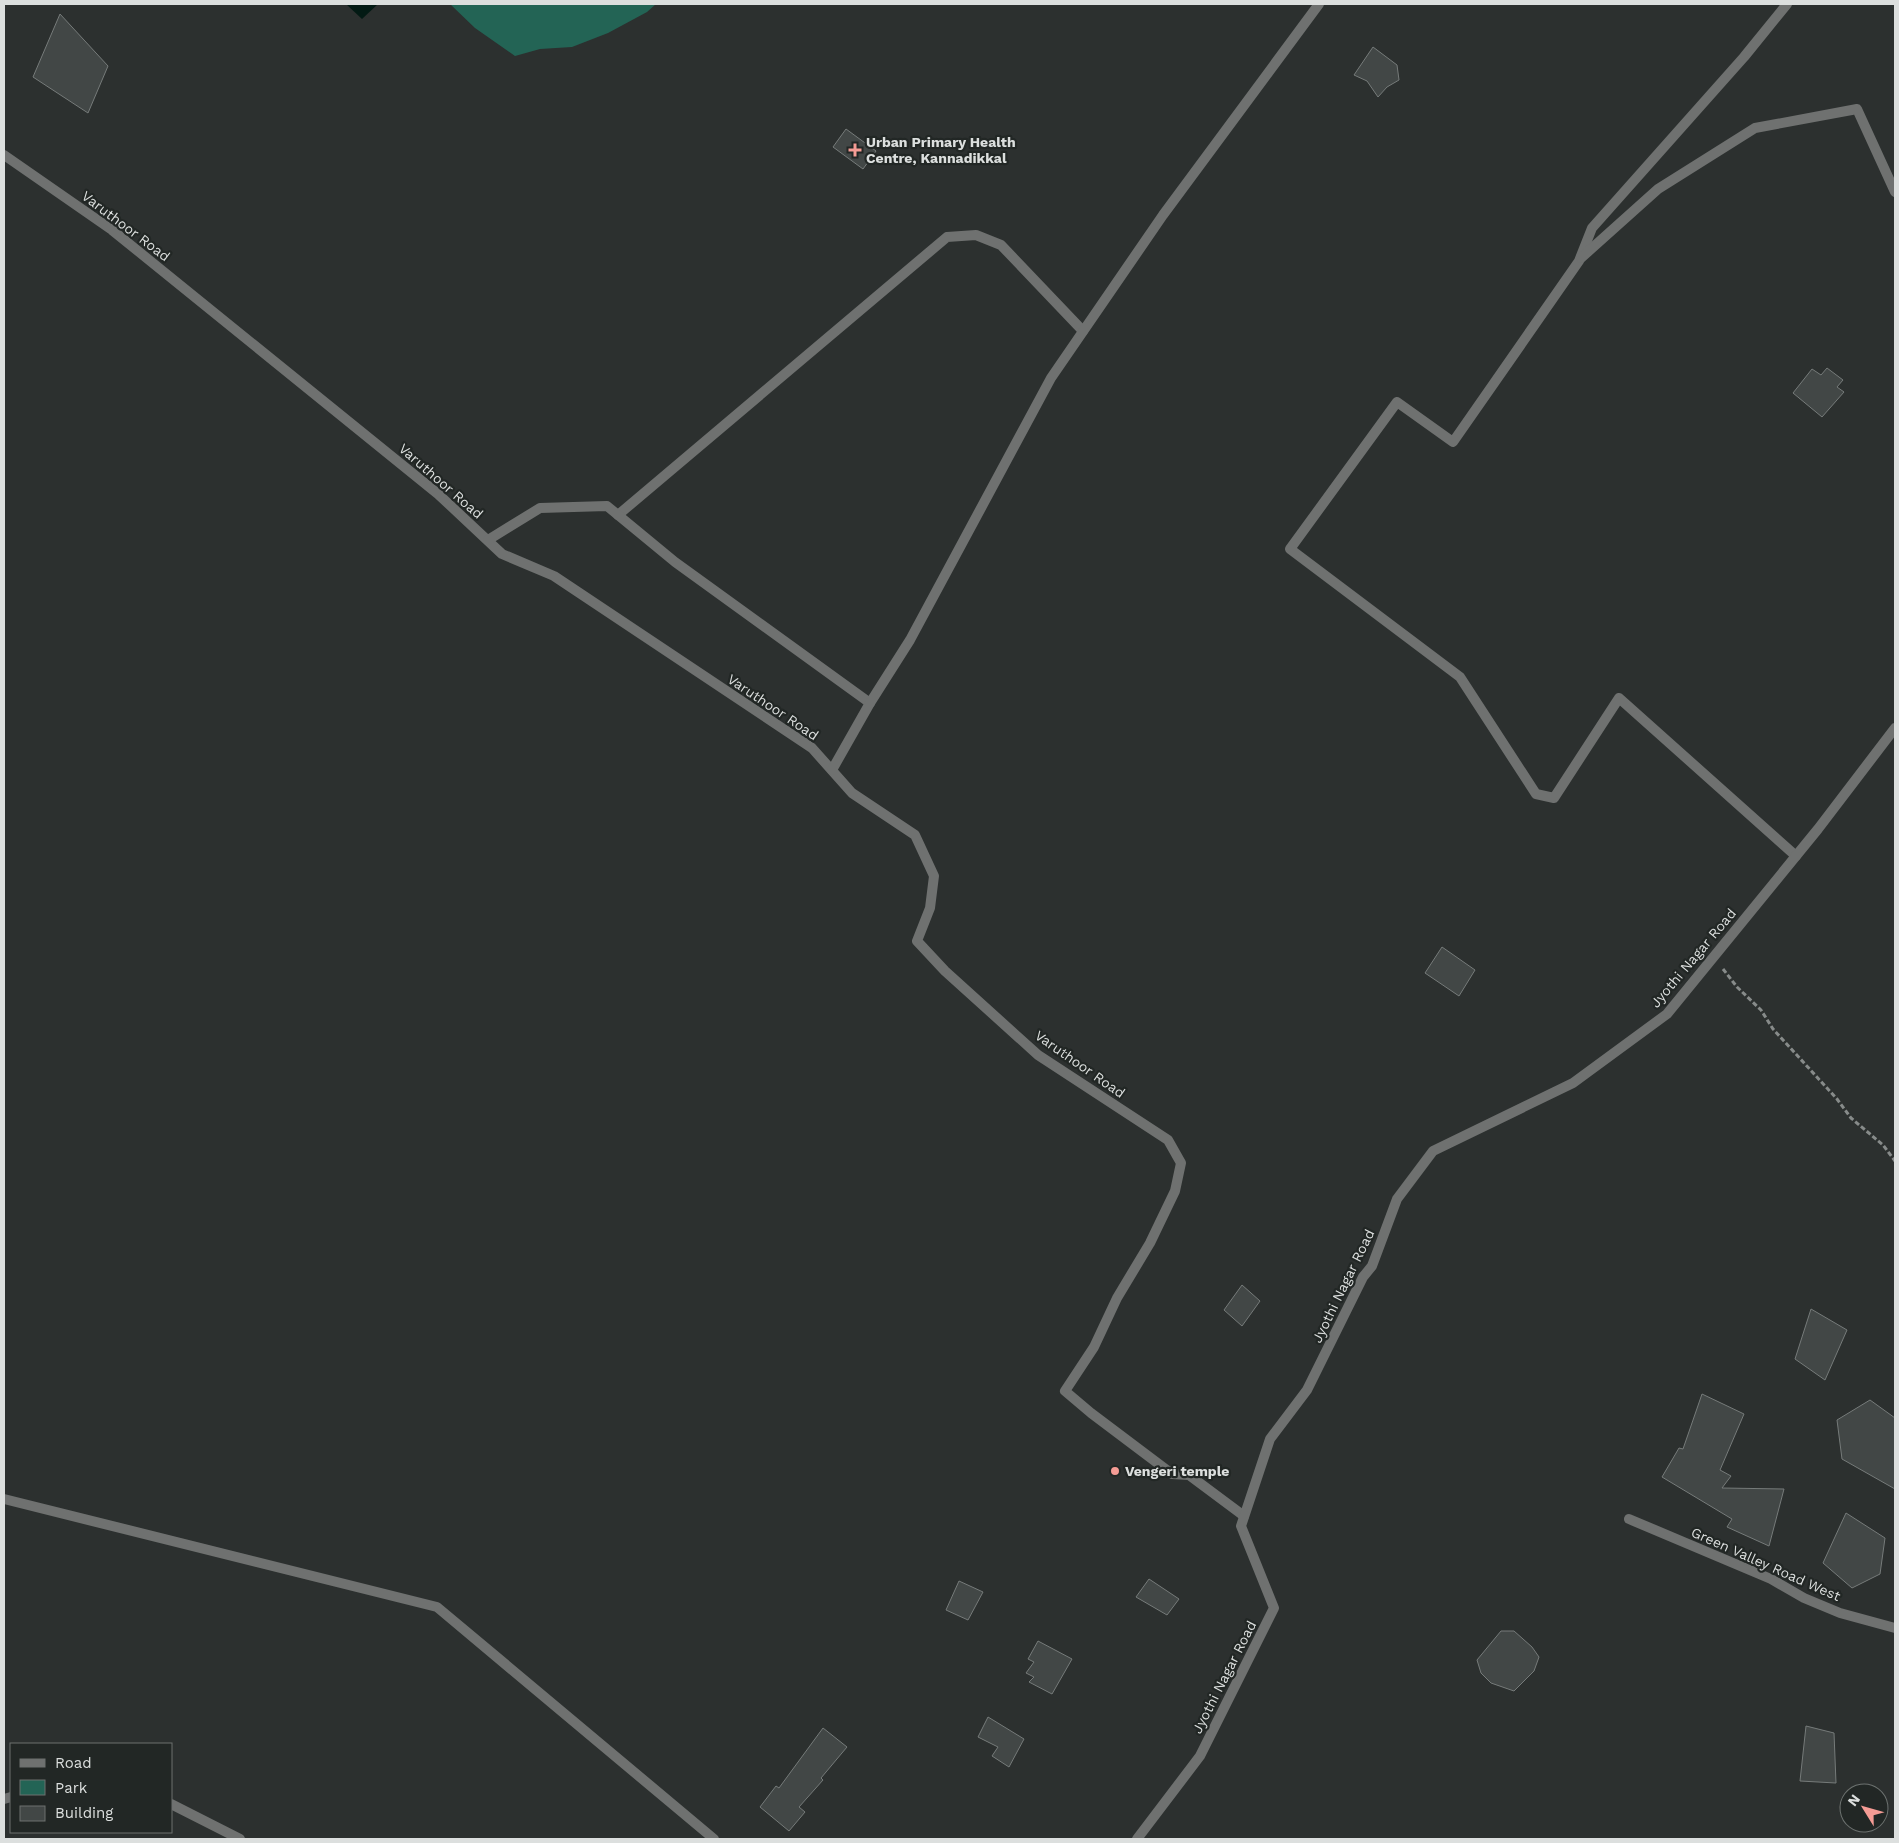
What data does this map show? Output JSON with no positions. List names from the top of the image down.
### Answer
{
  "streets": {
    "street": ["Varuthoor Road", "Jyothi Nagar Road", "Green Valley Road West"]
  },
  "crossings": [
    ["Varuthoor Road", "Jyothi Nagar Road"]
  ],
  "places": {
    "health": ["Urban Primary Health Centre, Kannadikkal"],
    "other": ["Vengeri temple"]
  },
  "legend": ["Road", "Park", "Building"],
  "north": "top left"
}
